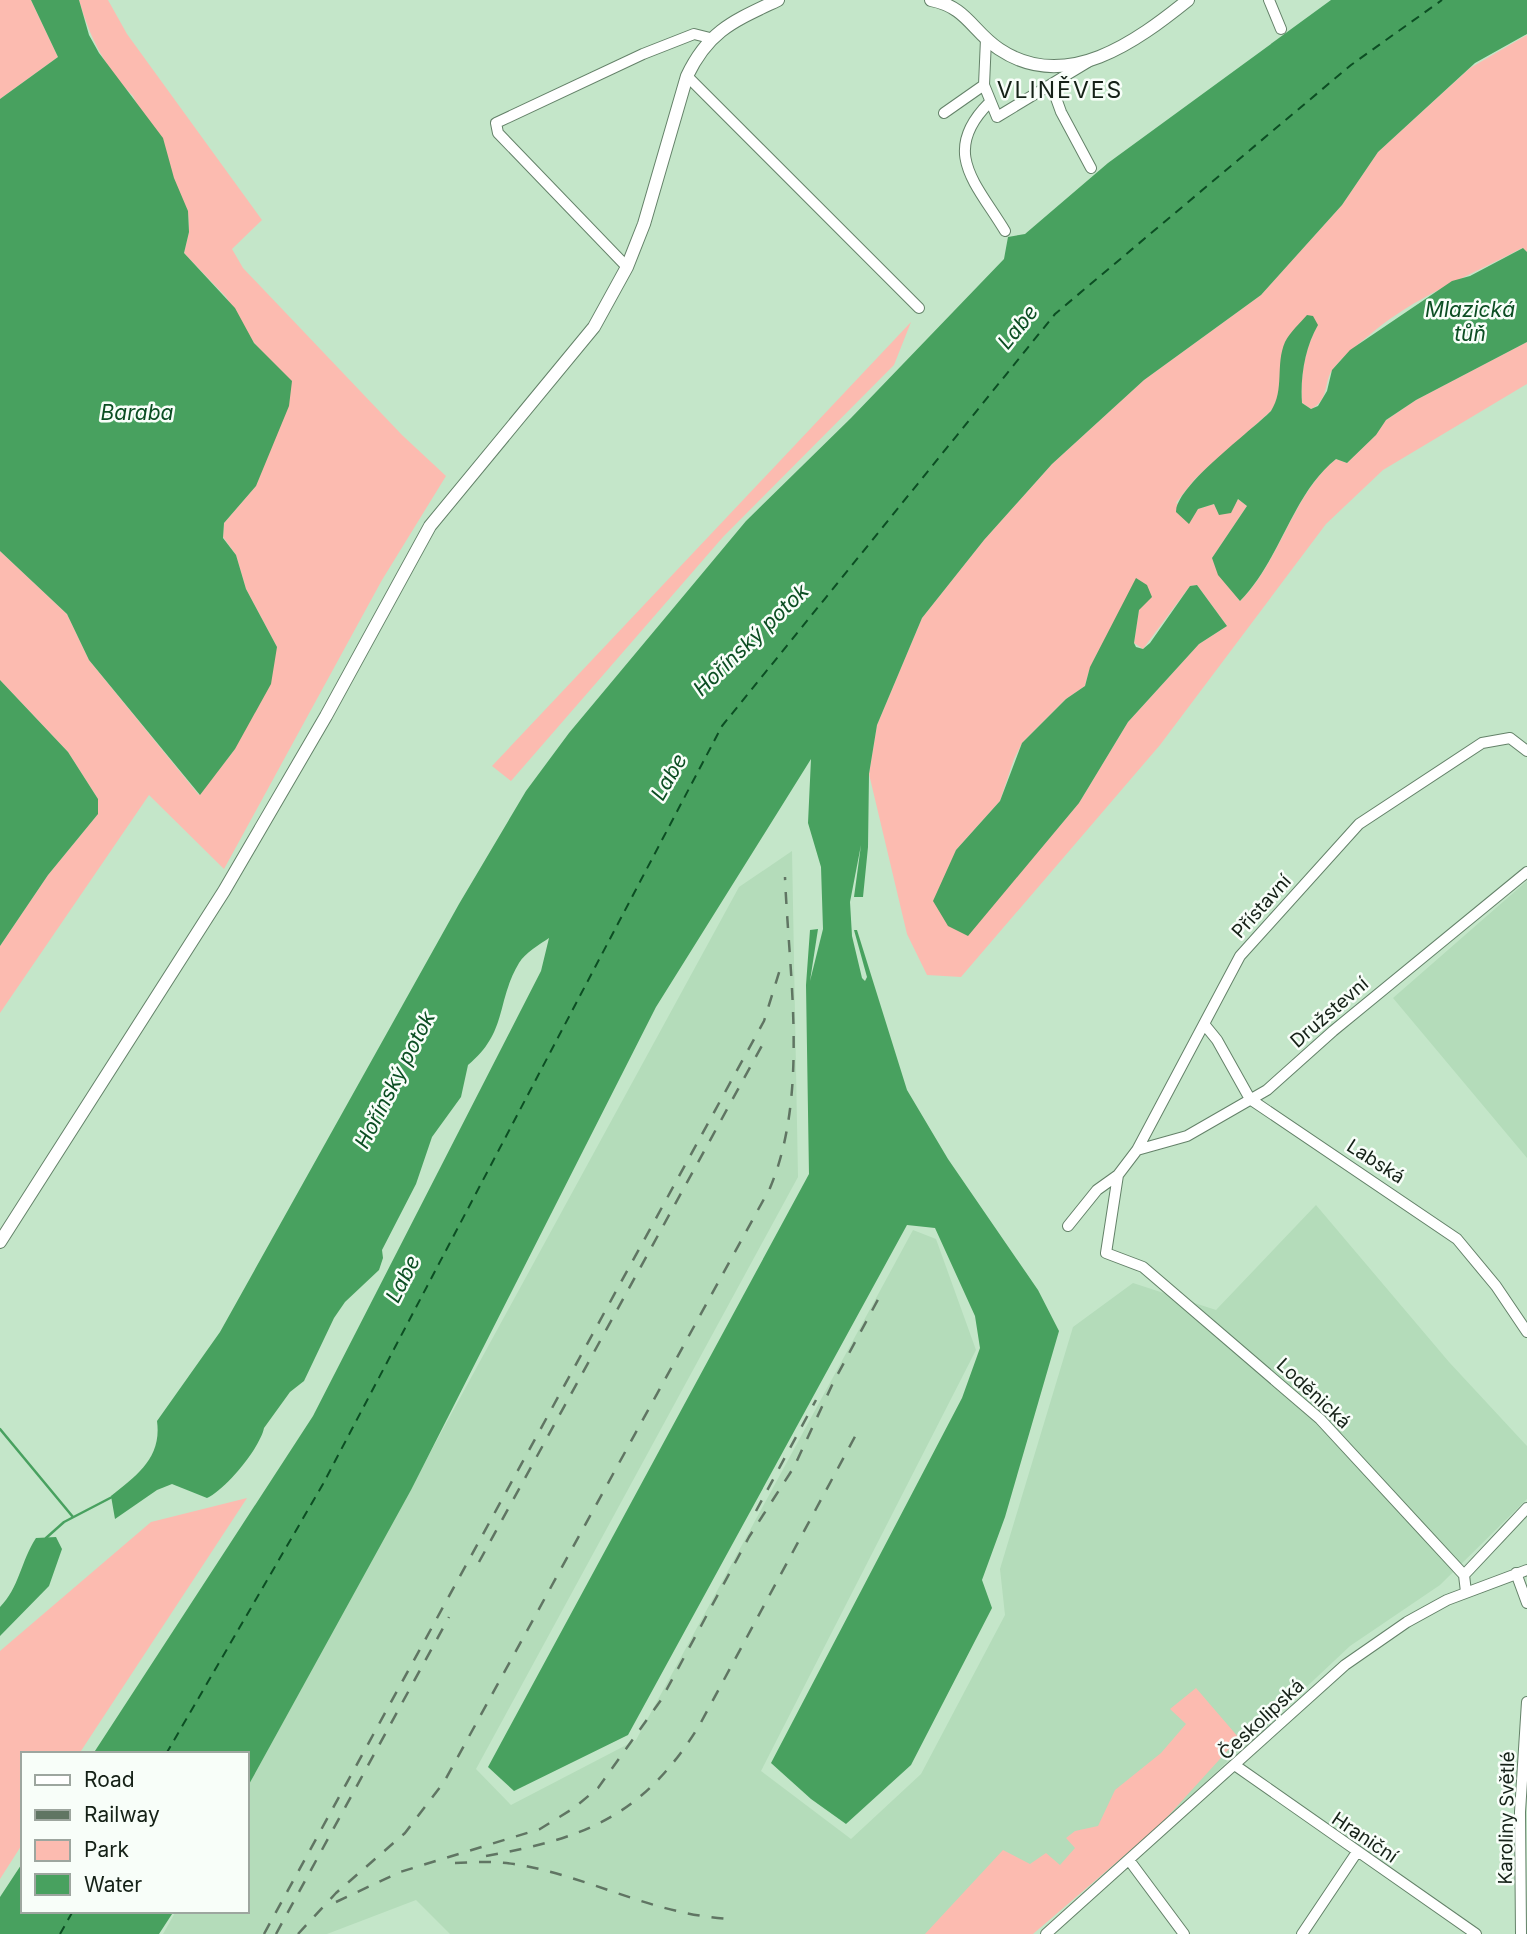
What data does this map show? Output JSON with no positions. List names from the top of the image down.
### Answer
{
  "streets": {
    "street": [
      "Přístavní",
      "Družstevní",
      "Labská",
      "Loděnická",
      "Českolipská",
      "Karoliny Světlé",
      "Hraniční"
    ]
  },
  "crossings": [
    ["Přístavní", "Družstevní"],
    ["Přístavní", "Labská"],
    ["Přístavní", "Loděnická"],
    ["Družstevní", "Labská"],
    ["Českolipská", "Hraniční"]
  ],
  "districts": ["VLINĚVES"],
  "water": [
    "Mlazická tůň",
    "Labe",
    "Baraba",
    "Hořínský potok"
  ],
  "legend": [
    "Road",
    "Railway",
    "Park",
    "Water"
  ]
}
